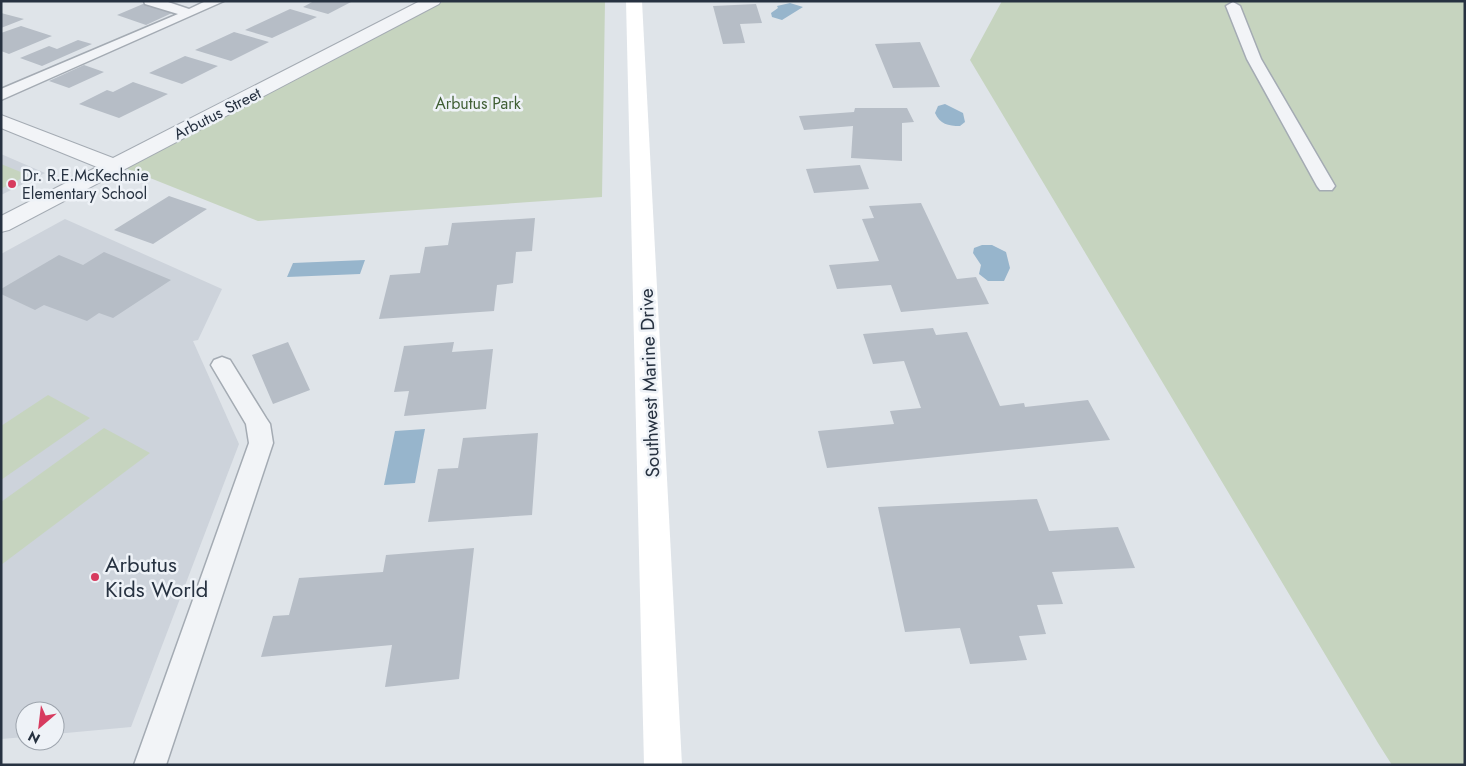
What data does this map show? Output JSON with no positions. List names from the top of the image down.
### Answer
{
  "streets": {
    "main road": ["Southwest Marine Drive"],
    "street": ["Arbutus Street"]
  },
  "parks": ["Arbutus Park"],
  "places": ["Dr. R.E.McKechnie Elementary School", "Arbutus Kids World"],
  "north": "bottom left"
}
